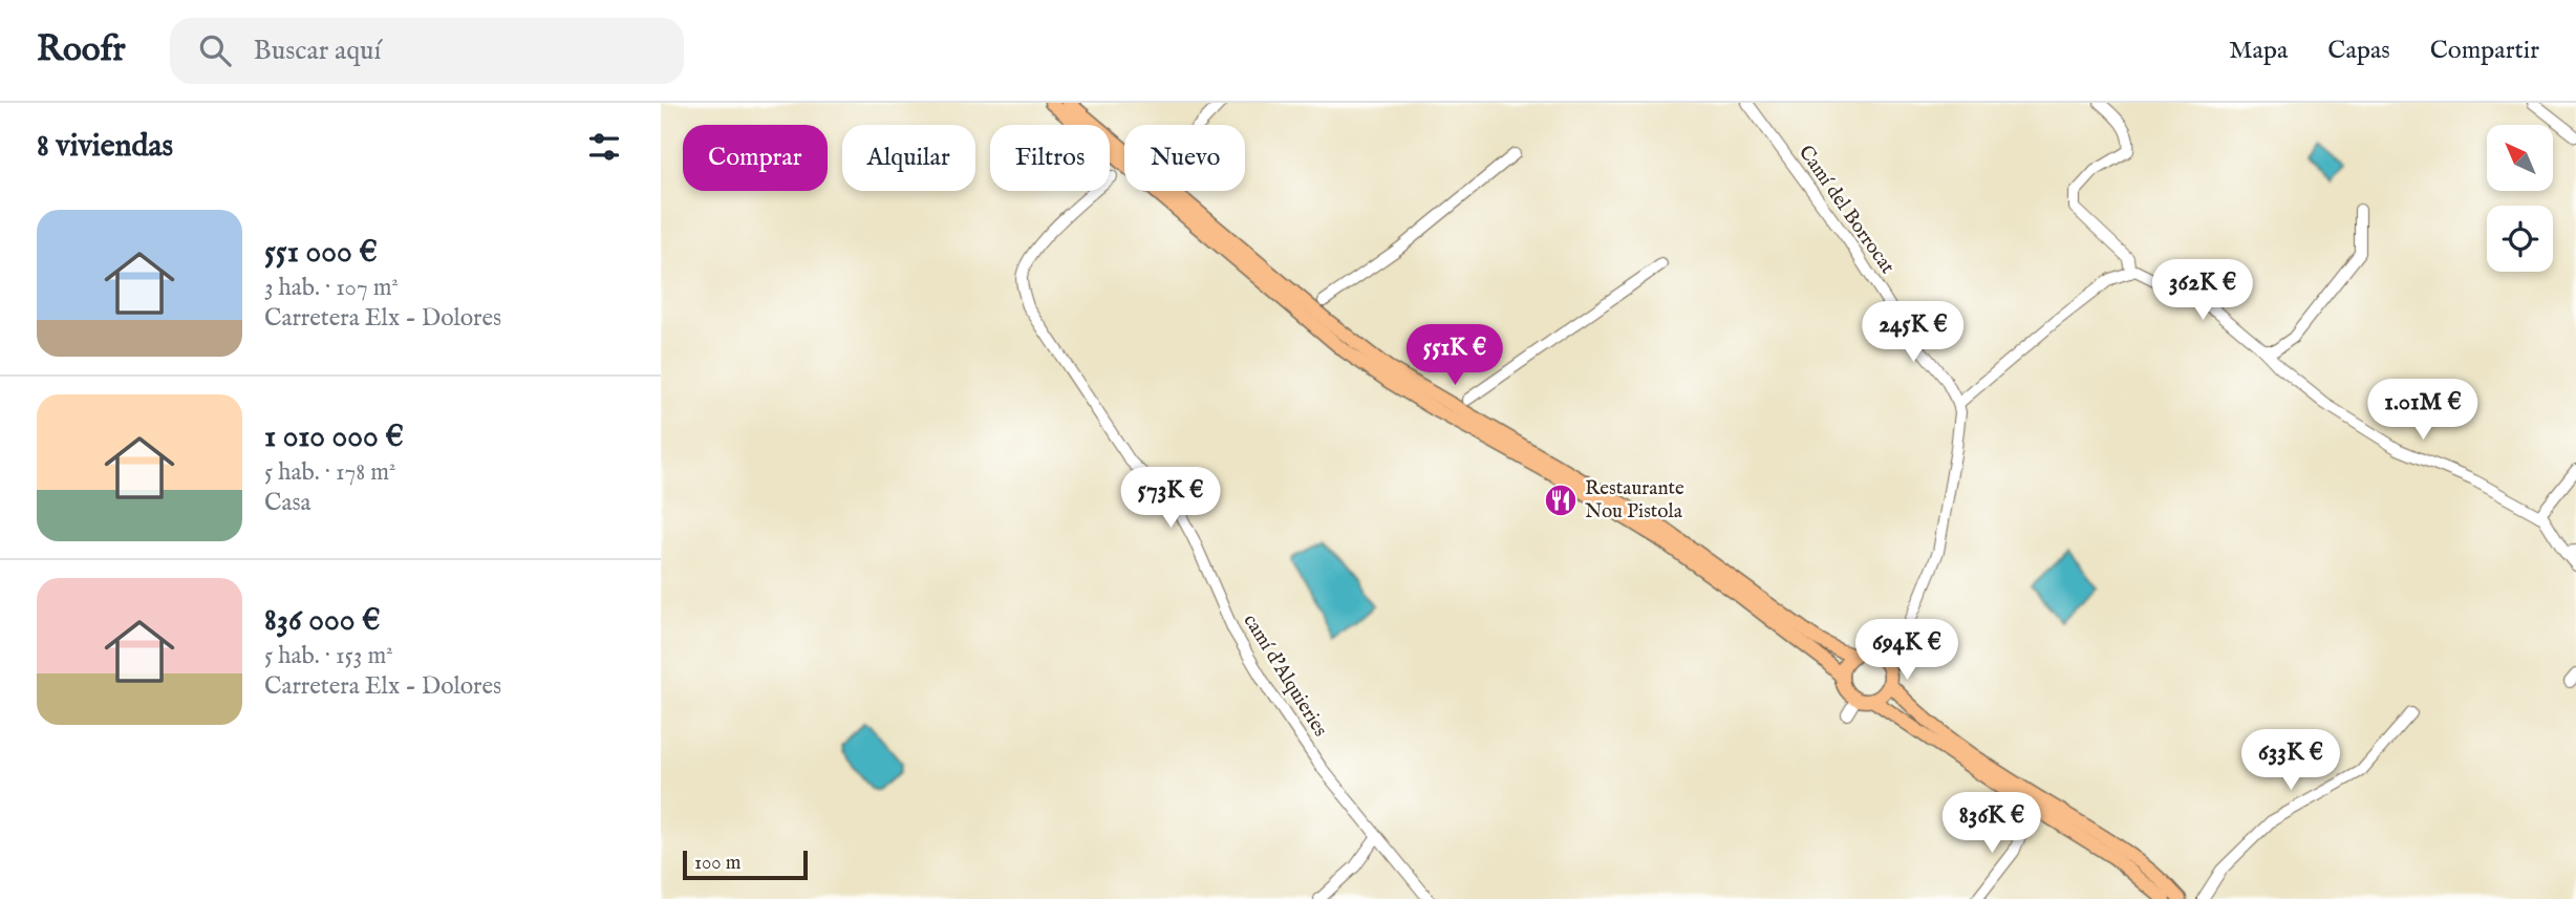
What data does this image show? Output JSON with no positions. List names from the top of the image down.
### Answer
{
  "streets": {
    "street": ["Camí del Borrocat", "camí d'Alquieries"]
  },
  "places": {
    "restaurant": ["Restaurante Nou Pistola"]
  },
  "scale_bar": "100 m",
  "north": "top left",
  "page": {
    "header": "Roofr",
    "search": "Buscar aquí",
    "nav": ["Mapa", "Capas", "Compartir"],
    "heading": "8 viviendas",
    "chip": [
      "Comprar",
      "Alquilar",
      "Filtros",
      "Nuevo"
    ],
    "list": [
      {
        "name": "551 000 €",
        "note": "3 hab. · 107 m² · Carretera Elx - Dolores"
      },
      {
        "name": "1 010 000 €",
        "note": "5 hab. · 178 m² · Casa"
      },
      {
        "name": "836 000 €",
        "note": "5 hab. · 153 m² · Carretera Elx - Dolores"
      }
    ],
    "price": [
      "362K €",
      "245K €",
      "551K €",
      "1.01M €",
      "573K €",
      "694K €",
      "633K €",
      "836K €"
    ],
    "scale": "100 m"
  }
}
